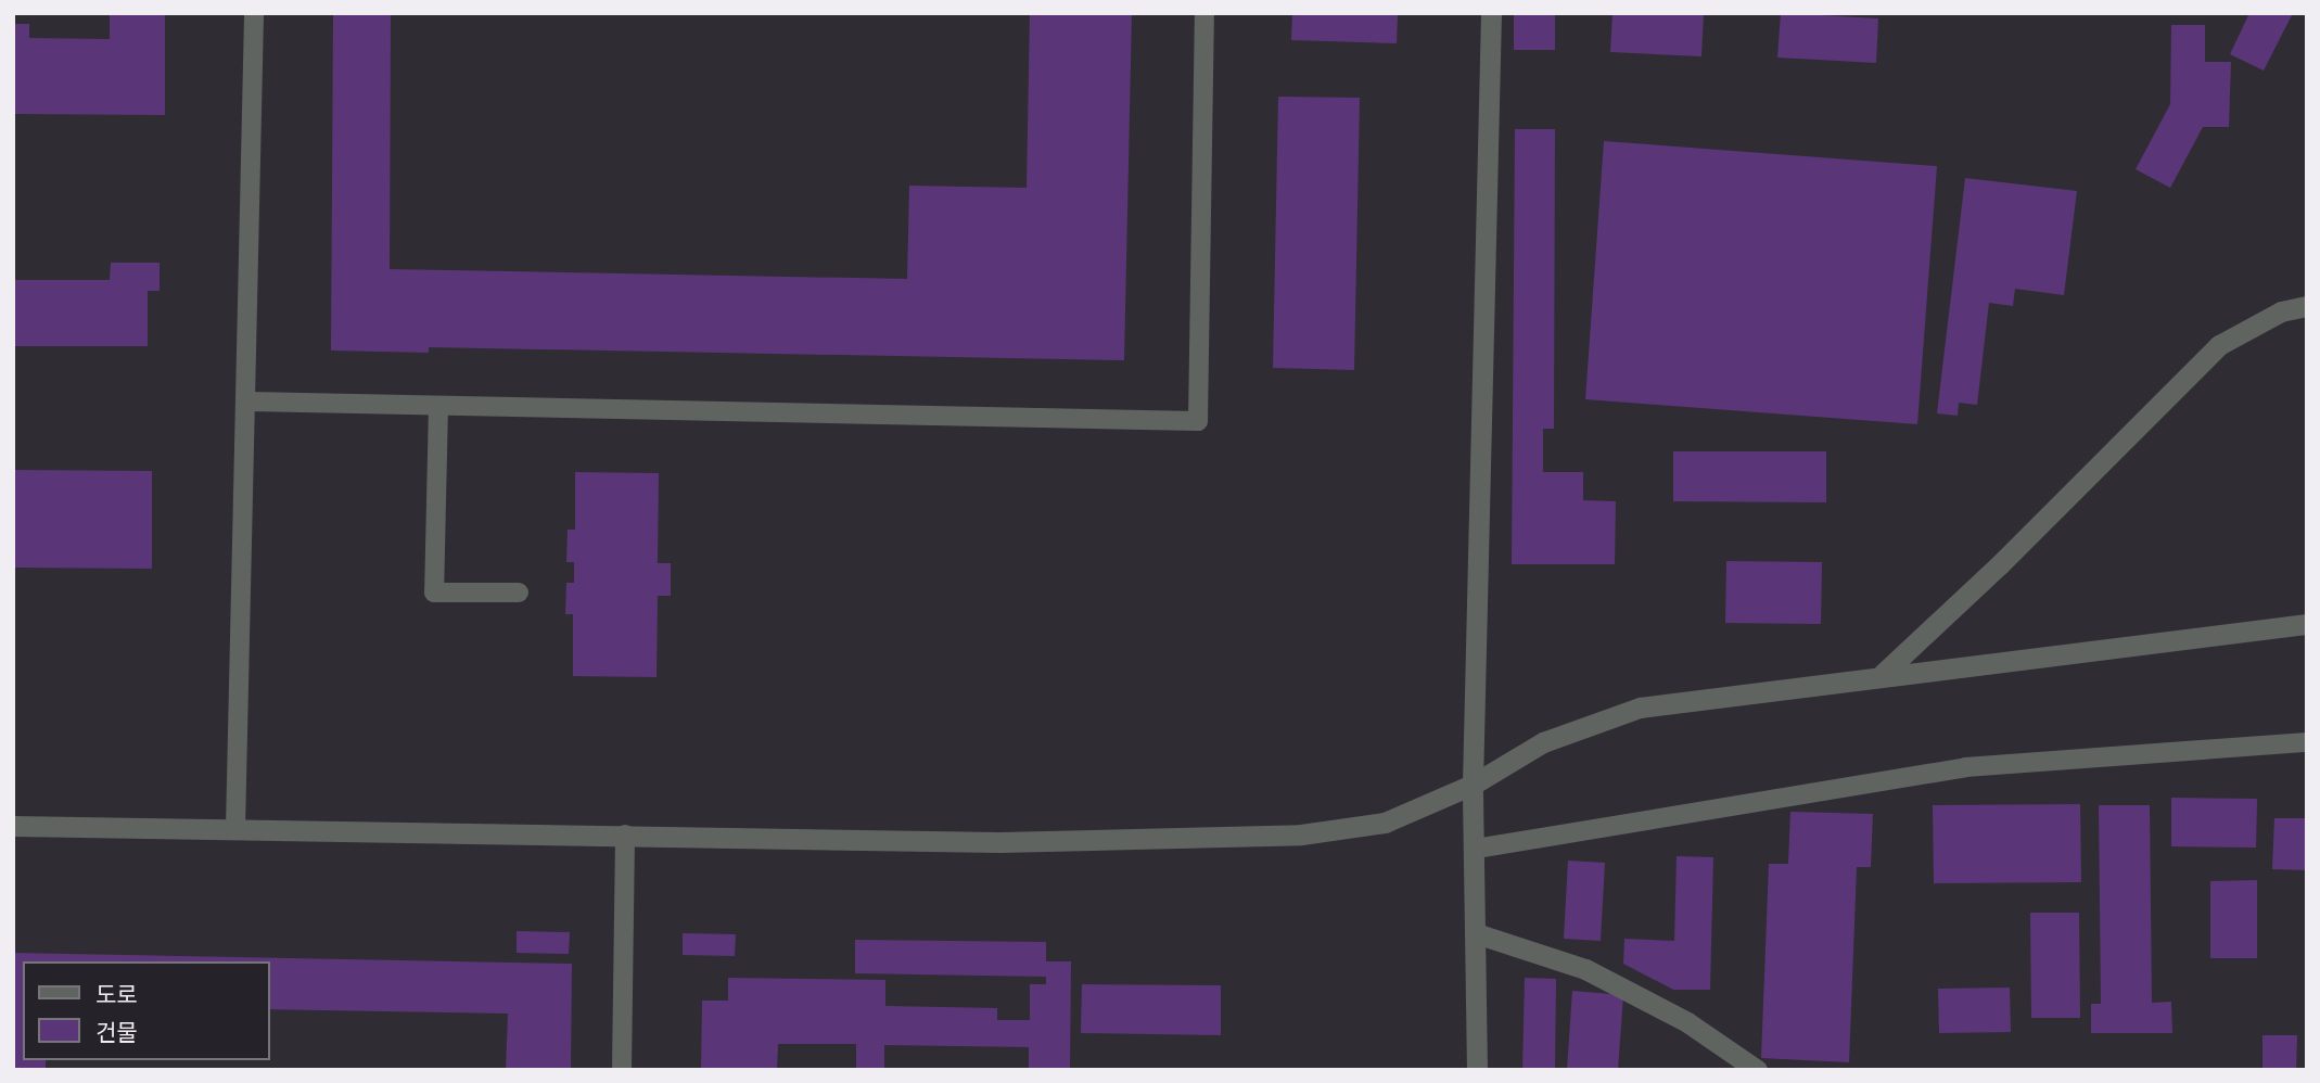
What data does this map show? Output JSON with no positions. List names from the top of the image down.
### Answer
{
  "legend": ["도로", "건물"]
}
